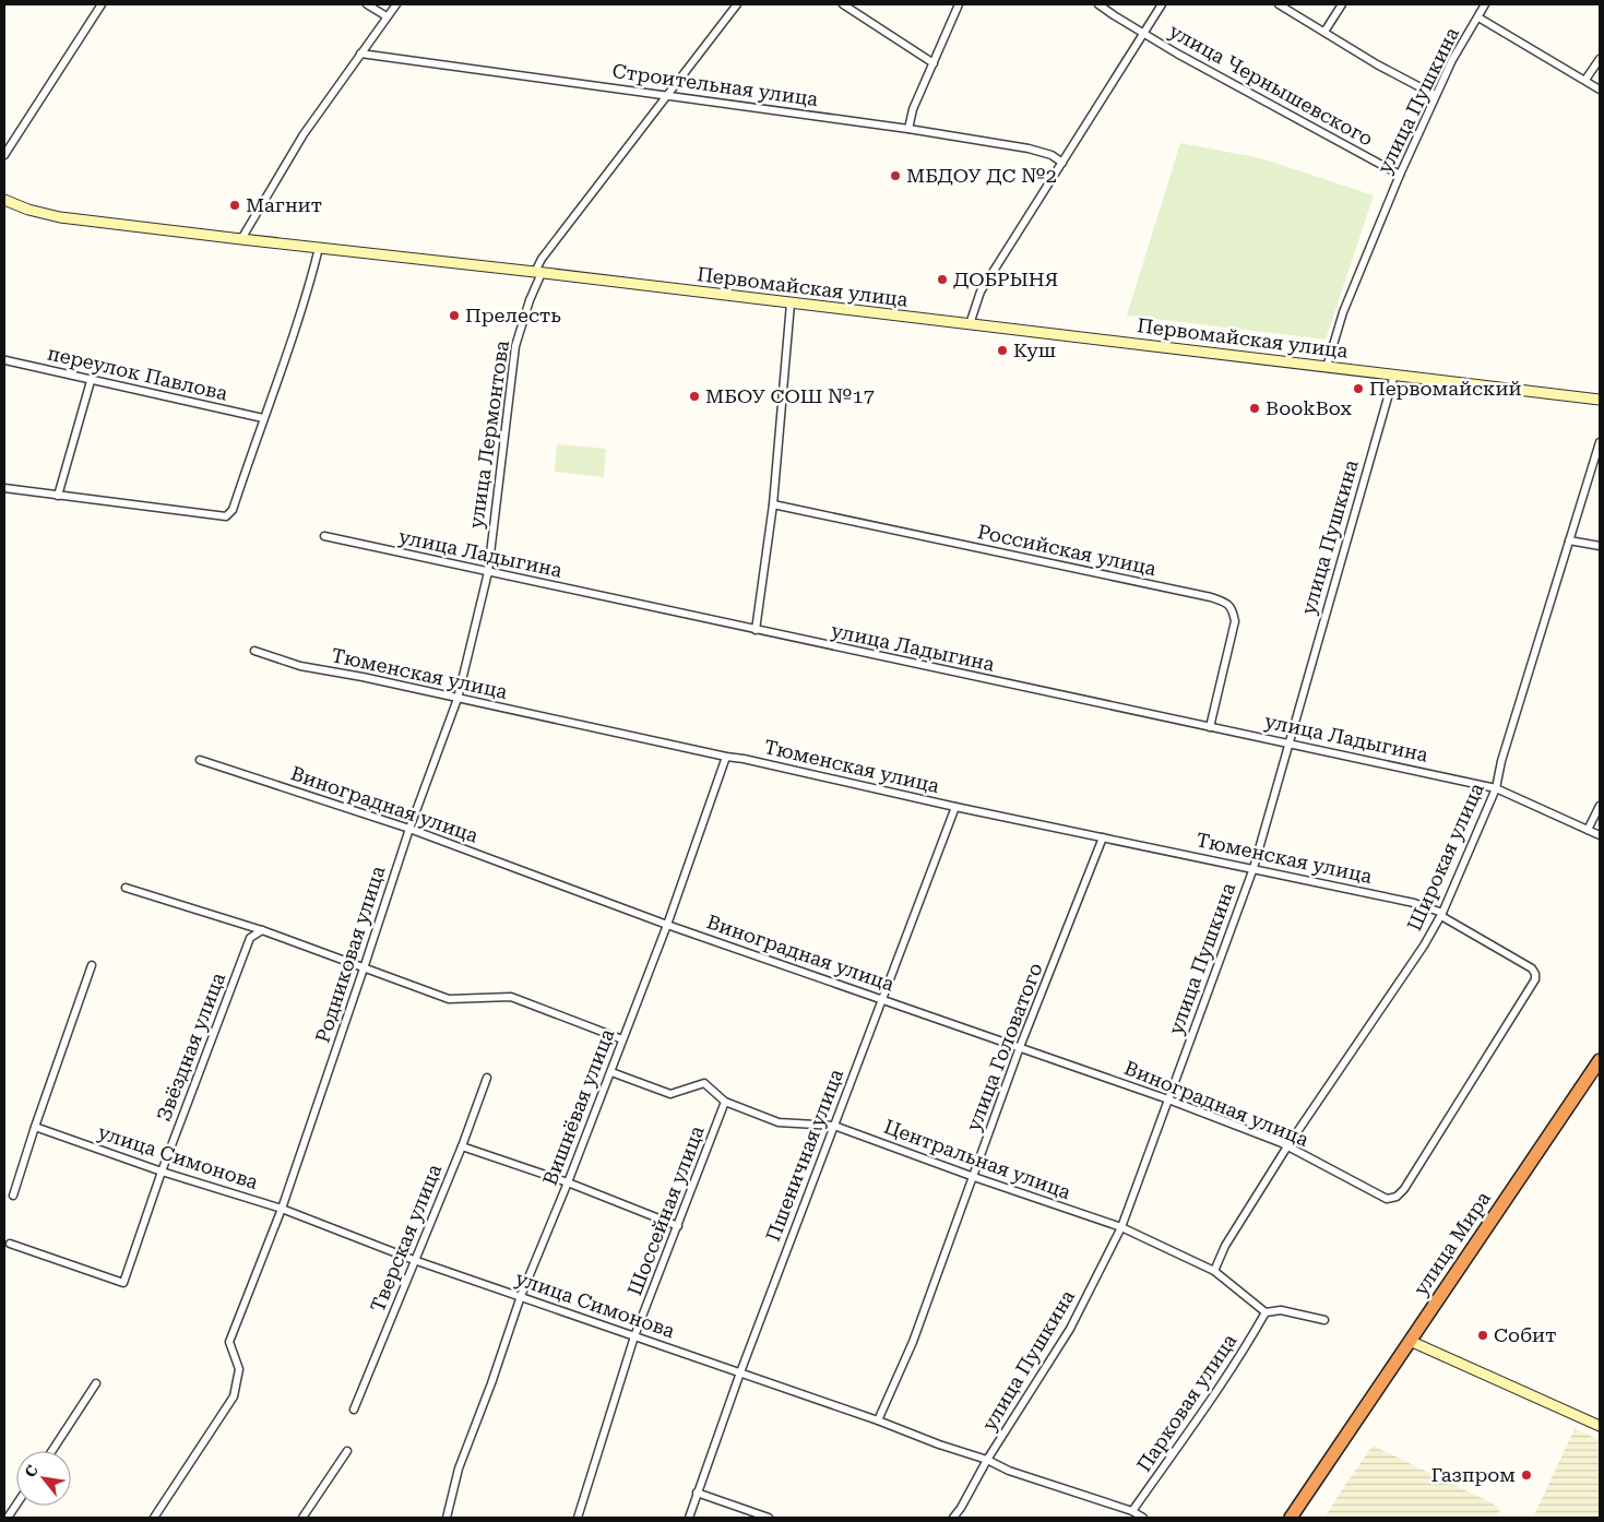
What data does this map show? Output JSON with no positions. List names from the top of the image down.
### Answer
{
  "streets": {
    "highway": ["улица Мира"],
    "street": [
      "Строительная улица",
      "улица Чернышевского",
      "улица Пушкина",
      "Первомайская улица",
      "переулок Павлова",
      "улица Лермонтова",
      "Российская улица",
      "улица Ладыгина",
      "Тюменская улица",
      "Виноградная улица",
      "Широкая улица",
      "Родниковая улица",
      "Звёздная улица",
      "улица Головатого",
      "Вишнёвая улица",
      "Пшеничная улица",
      "улица Симонова",
      "Центральная улица",
      "Шоссейная улица",
      "Тверская улица",
      "Парковая улица"
    ]
  },
  "crossings": [
    ["Строительная улица", "улица Лермонтова"],
    ["улица Чернышевского", "улица Пушкина"],
    ["улица Пушкина", "Первомайская улица"],
    ["улица Пушкина", "улица Ладыгина"],
    ["улица Пушкина", "Тюменская улица"],
    ["улица Пушкина", "Виноградная улица"],
    ["улица Пушкина", "улица Симонова"],
    ["улица Пушкина", "Центральная улица"],
    ["Первомайская улица", "улица Лермонтова"],
    ["улица Лермонтова", "улица Ладыгина"],
    ["улица Лермонтова", "Родниковая улица"],
    ["Российская улица", "улица Ладыгина"],
    ["улица Ладыгина", "Широкая улица"],
    ["улица Ладыгина", "Родниковая улица"],
    ["Тюменская улица", "Виноградная улица"],
    ["Тюменская улица", "Широкая улица"],
    ["Тюменская улица", "Родниковая улица"],
    ["Тюменская улица", "улица Головатого"],
    ["Тюменская улица", "Вишнёвая улица"],
    ["Тюменская улица", "Пшеничная улица"],
    ["Виноградная улица", "Широкая улица"],
    ["Виноградная улица", "Родниковая улица"],
    ["Виноградная улица", "улица Головатого"],
    ["Виноградная улица", "Вишнёвая улица"],
    ["Виноградная улица", "Пшеничная улица"],
    ["Широкая улица", "Центральная улица"],
    ["Родниковая улица", "улица Симонова"],
    ["Звёздная улица", "улица Симонова"],
    ["улица Головатого", "улица Симонова"],
    ["улица Головатого", "Центральная улица"],
    ["Вишнёвая улица", "улица Симонова"],
    ["Вишнёвая улица", "Центральная улица"],
    ["Пшеничная улица", "улица Симонова"],
    ["Пшеничная улица", "Центральная улица"],
    ["улица Симонова", "Шоссейная улица"],
    ["улица Симонова", "Тверская улица"],
    ["улица Симонова", "Парковая улица"],
    ["Центральная улица", "Шоссейная улица"],
    ["Центральная улица", "Парковая улица"]
  ],
  "places": [
    "МБДОУ ДС №2",
    "Магнит",
    "ДОБРЫНЯ",
    "Прелесть",
    "Куш",
    "Первомайский",
    "МБОУ СОШ №17",
    "BookBox",
    "Собит",
    "Газпром"
  ],
  "north": "top left"
}
